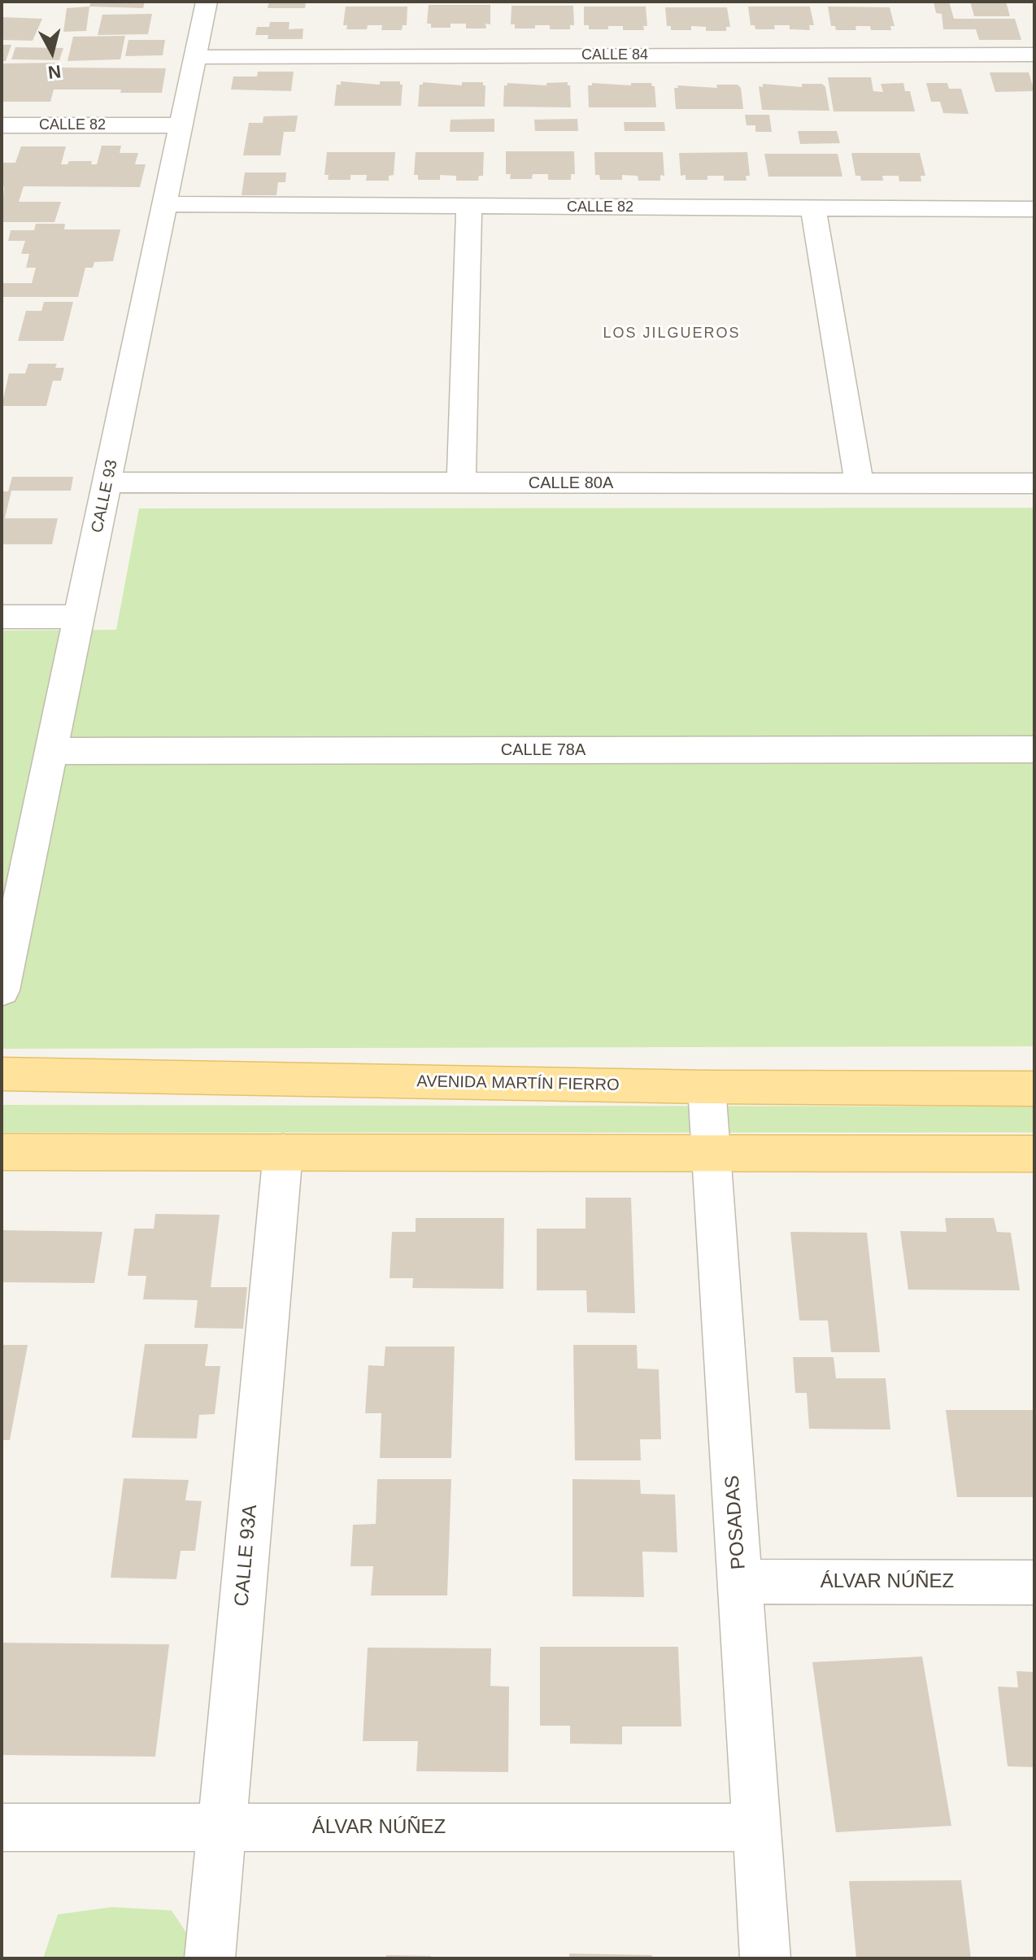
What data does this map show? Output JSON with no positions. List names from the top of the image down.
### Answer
{
  "streets": {
    "main road": ["AVENIDA MARTÍN FIERRO"],
    "street": [
      "CALLE 84",
      "CALLE 82",
      "CALLE 80A",
      "CALLE 93",
      "CALLE 78A",
      "POSADAS",
      "CALLE 93A",
      "ÁLVAR NÚÑEZ"
    ]
  },
  "crossings": [
    ["CALLE 84", "CALLE 93"],
    ["CALLE 82", "CALLE 93"],
    ["CALLE 80A", "CALLE 93"],
    ["CALLE 93", "CALLE 78A"],
    ["AVENIDA MARTÍN FIERRO", "POSADAS"],
    ["POSADAS", "ÁLVAR NÚÑEZ"],
    ["CALLE 93A", "ÁLVAR NÚÑEZ"]
  ],
  "districts": ["LOS JILGUEROS"],
  "north": "bottom"
}
